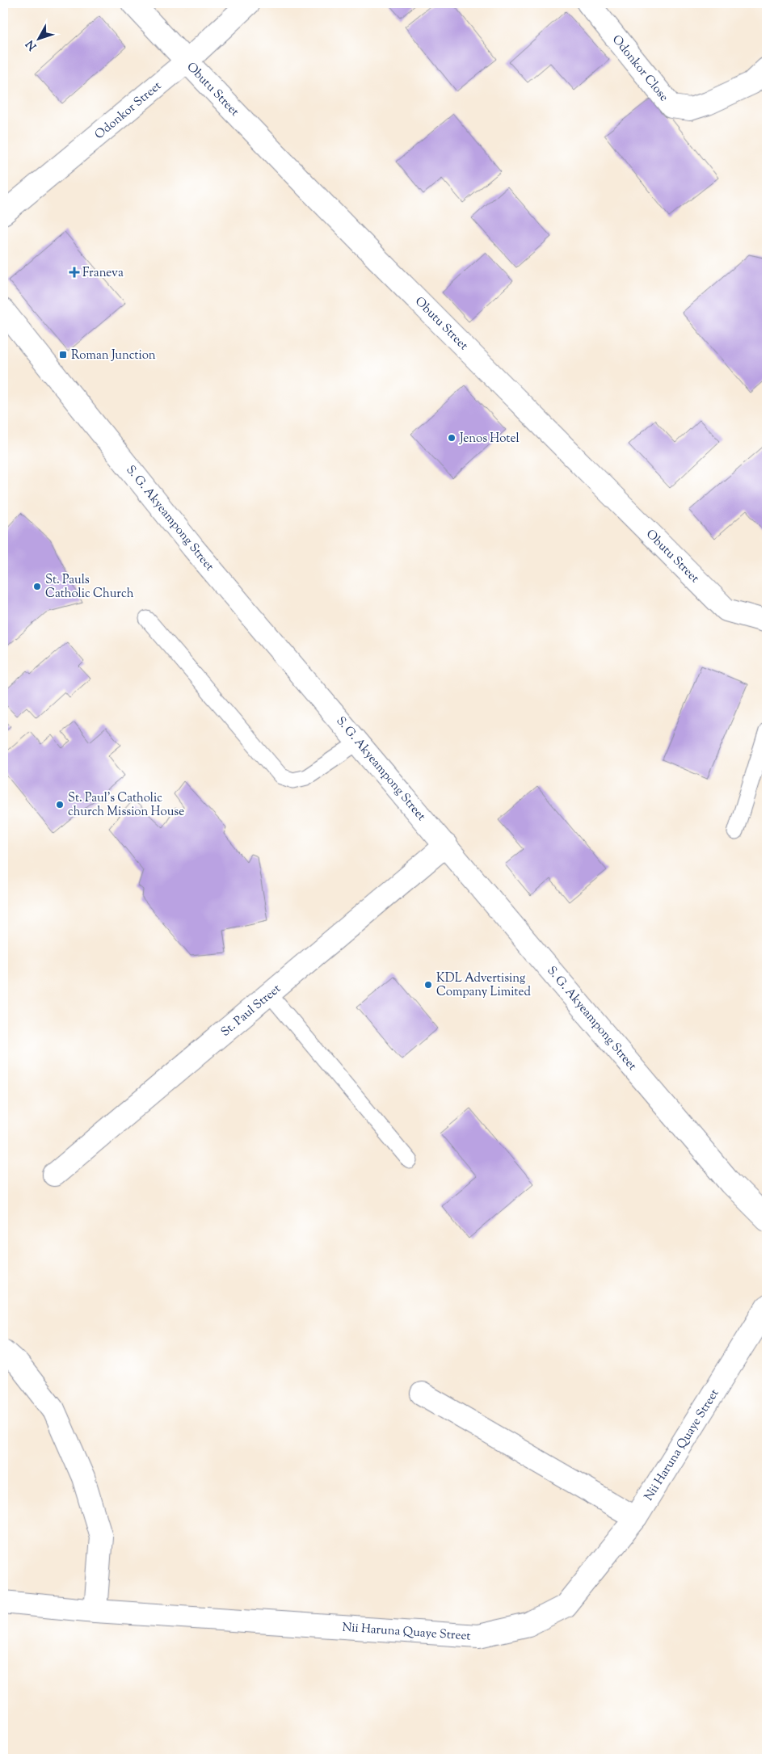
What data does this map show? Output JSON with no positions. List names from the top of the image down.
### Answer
{
  "streets": {
    "street": [
      "Odonkor Close",
      "Obutu Street",
      "Odonkor Street",
      "S. G. Akyeampong Street",
      "St. Paul Street",
      "Nii Haruna Quaye Street"
    ]
  },
  "crossings": [
    ["Obutu Street", "Odonkor Street"],
    ["S. G. Akyeampong Street", "St. Paul Street"]
  ],
  "places": {
    "health": ["Franeva"],
    "transit": ["Roman Junction"],
    "other": [
      "Jenos Hotel",
      "St. Pauls Catholic Church",
      "St. Paul's Catholic church Mission House",
      "KDL Advertising Company Limited"
    ]
  },
  "north": "bottom left"
}
